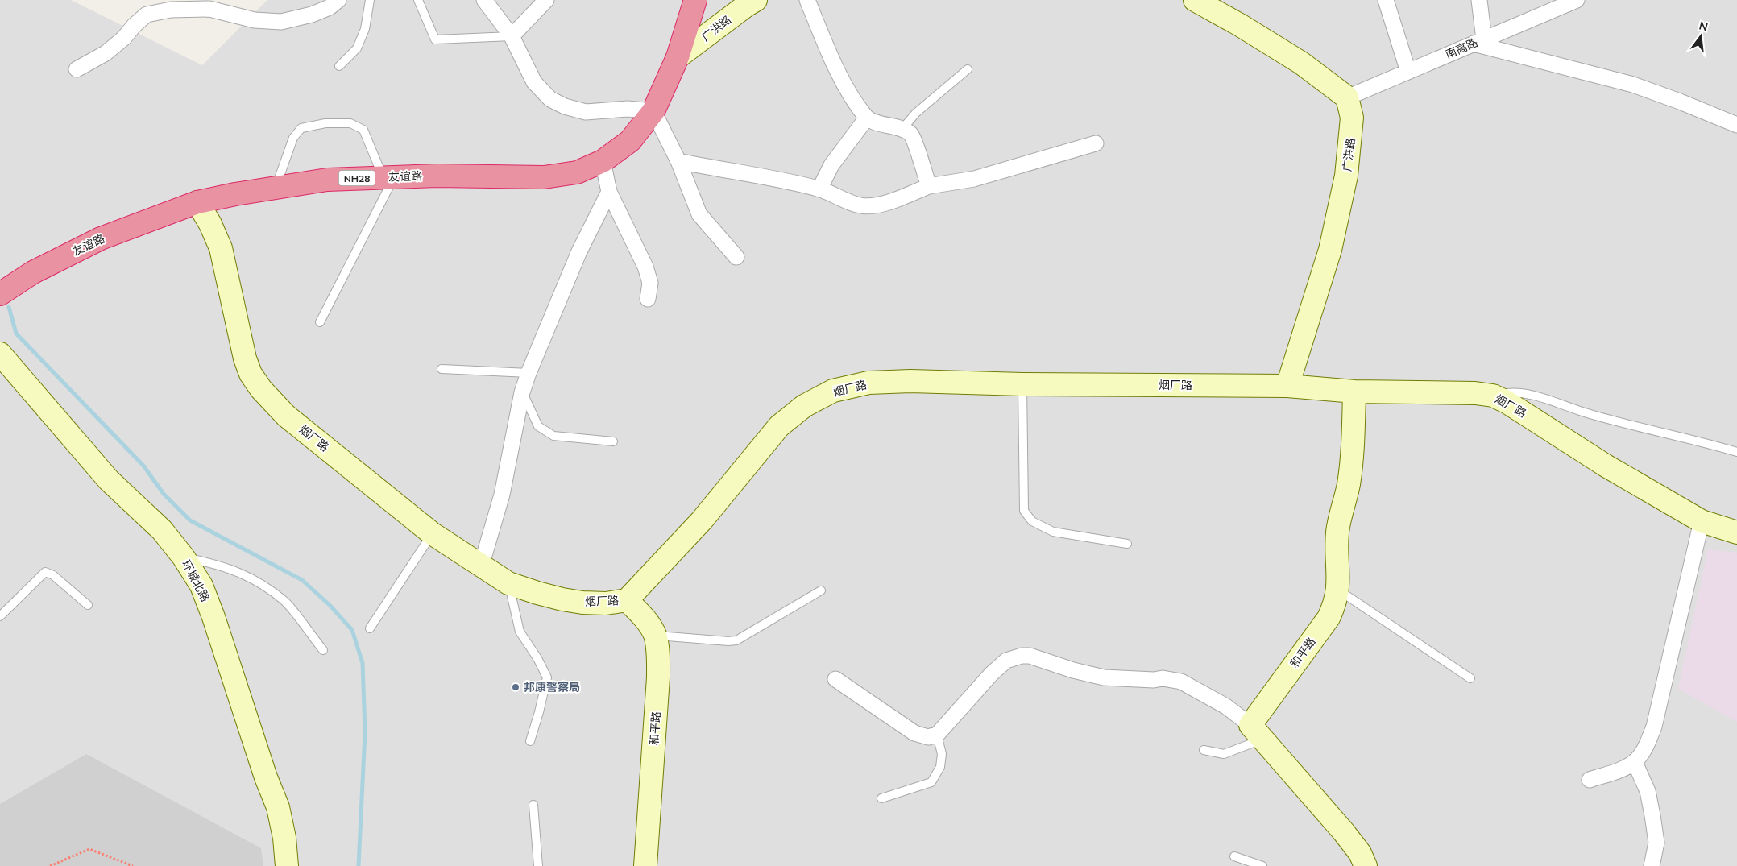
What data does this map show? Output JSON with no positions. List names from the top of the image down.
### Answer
{
  "streets": {
    "highway": ["友谊路", "NH28"],
    "street": [
      "广洪路",
      "南高路",
      "烟厂路",
      "环城北路",
      "和平路"
    ]
  },
  "crossings": [
    ["广洪路", "南高路"],
    ["广洪路", "友谊路"],
    ["广洪路", "NH28"],
    ["广洪路", "烟厂路"],
    ["友谊路", "NH28"],
    ["友谊路", "烟厂路"],
    ["烟厂路", "和平路"]
  ],
  "places": ["邦康警察局"],
  "north": "top"
}
